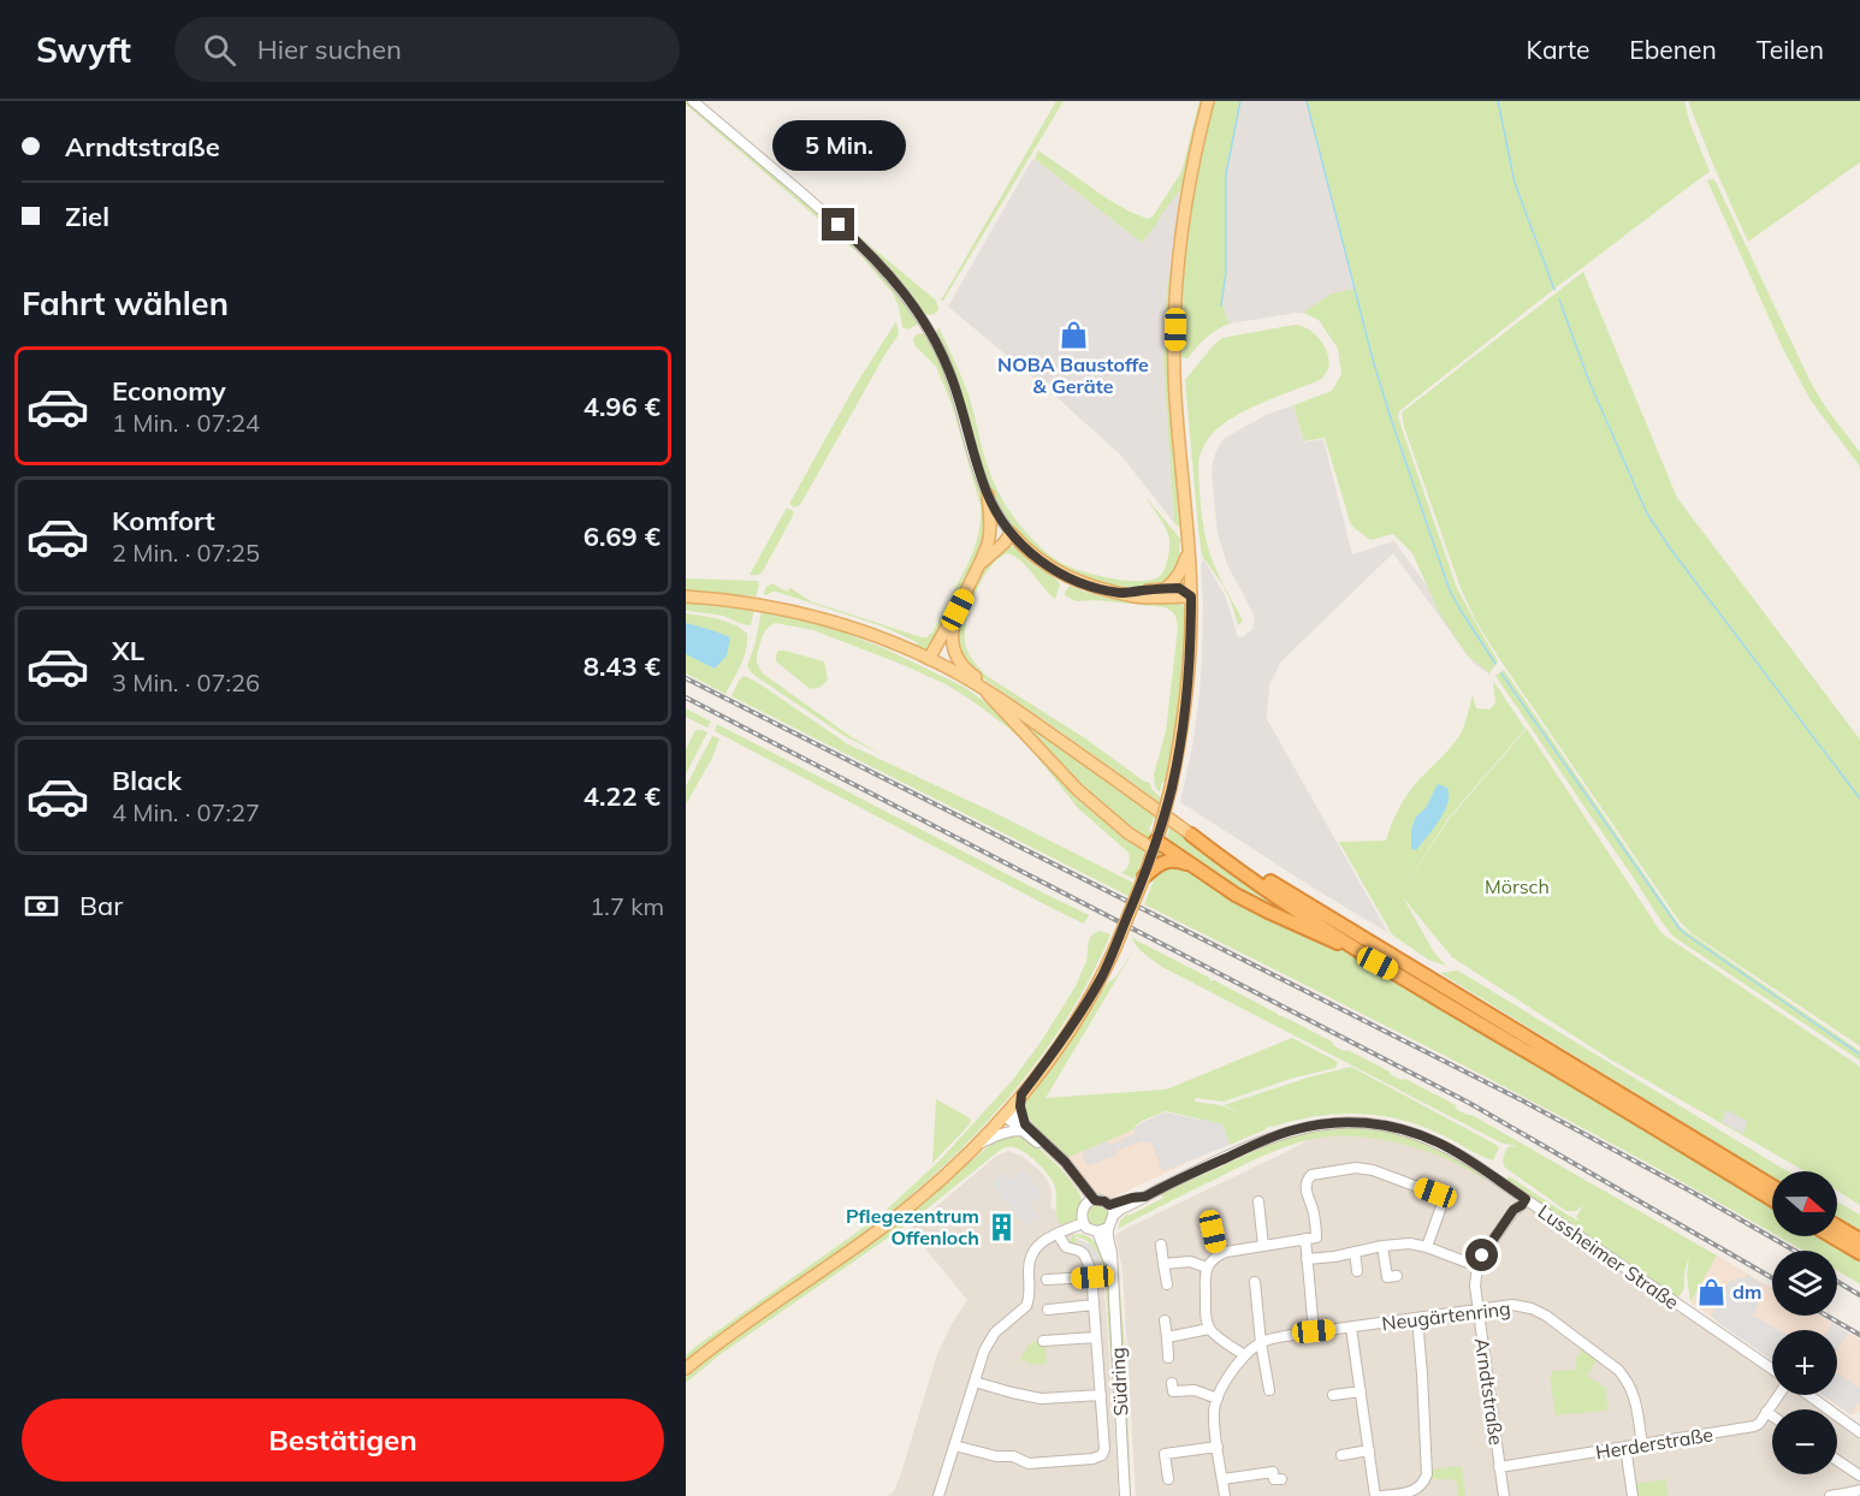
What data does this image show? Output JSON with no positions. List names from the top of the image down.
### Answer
{
  "streets": {
    "street": [
      "Lussheimer Straße",
      "Neugärtenring",
      "Südring",
      "Arndtstraße",
      "Herderstraße"
    ]
  },
  "crossings": [
    ["Lussheimer Straße", "Südring"],
    ["Neugärtenring", "Arndtstraße"],
    ["Neugärtenring", "Herderstraße"],
    ["Arndtstraße", "Herderstraße"]
  ],
  "parks": ["Mörsch"],
  "places": {
    "shop": ["NOBA Baustoffe & Geräte", "dm"],
    "building": ["Pflegezentrum Offenloch"]
  },
  "north": "right",
  "page": {
    "header": "Swyft",
    "search": "Hier suchen",
    "nav": ["Karte", "Ebenen", "Teilen"],
    "banner": ["Arndtstraße", "Ziel"],
    "bubble": "5 Min.",
    "heading": "Fahrt wählen",
    "list": [
      {
        "name": "Economy",
        "note": "1 Min. · 07:24",
        "value": "4.96 €"
      },
      {
        "name": "Komfort",
        "note": "2 Min. · 07:25",
        "value": "6.69 €"
      },
      {
        "name": "XL",
        "note": "3 Min. · 07:26",
        "value": "8.43 €"
      },
      {
        "name": "Black",
        "note": "4 Min. · 07:27",
        "value": "4.22 €"
      }
    ],
    "pay": ["Bar", "1.7 km"],
    "map_buttons": ["+", "−"],
    "buttons": "Bestätigen"
  }
}
